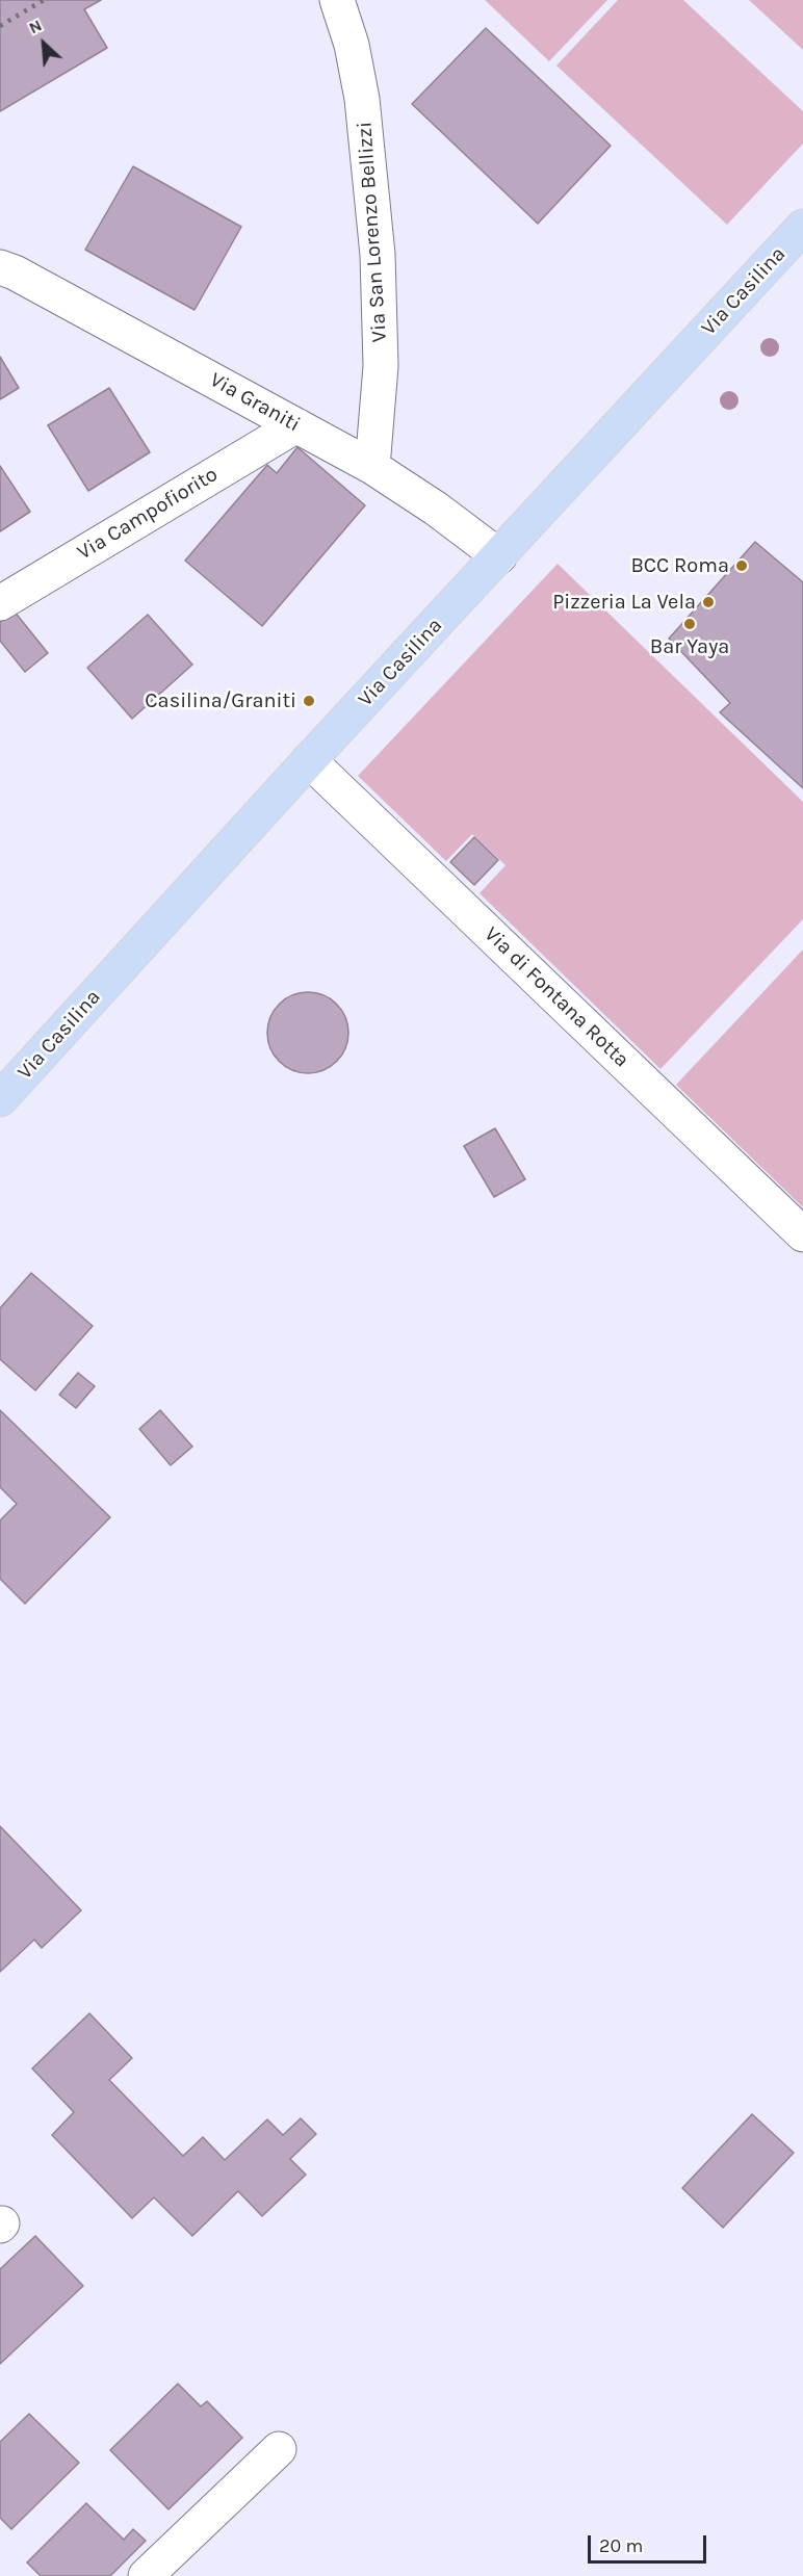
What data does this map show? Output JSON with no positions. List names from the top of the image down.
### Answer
{
  "streets": {
    "main road": ["Via Casilina"],
    "street": [
      "Via San Lorenzo Bellizzi",
      "Via Graniti",
      "Via Campofiorito",
      "Via di Fontana Rotta"
    ]
  },
  "crossings": [
    ["Via San Lorenzo Bellizzi", "Via Graniti"],
    ["Via Casilina", "Via Graniti"],
    ["Via Casilina", "Via di Fontana Rotta"],
    ["Via Graniti", "Via Campofiorito"]
  ],
  "places": [
    "BCC Roma",
    "Pizzeria La Vela",
    "Bar Yaya",
    "Casilina/Graniti"
  ],
  "scale_bar": "20 m",
  "north": "top left"
}
